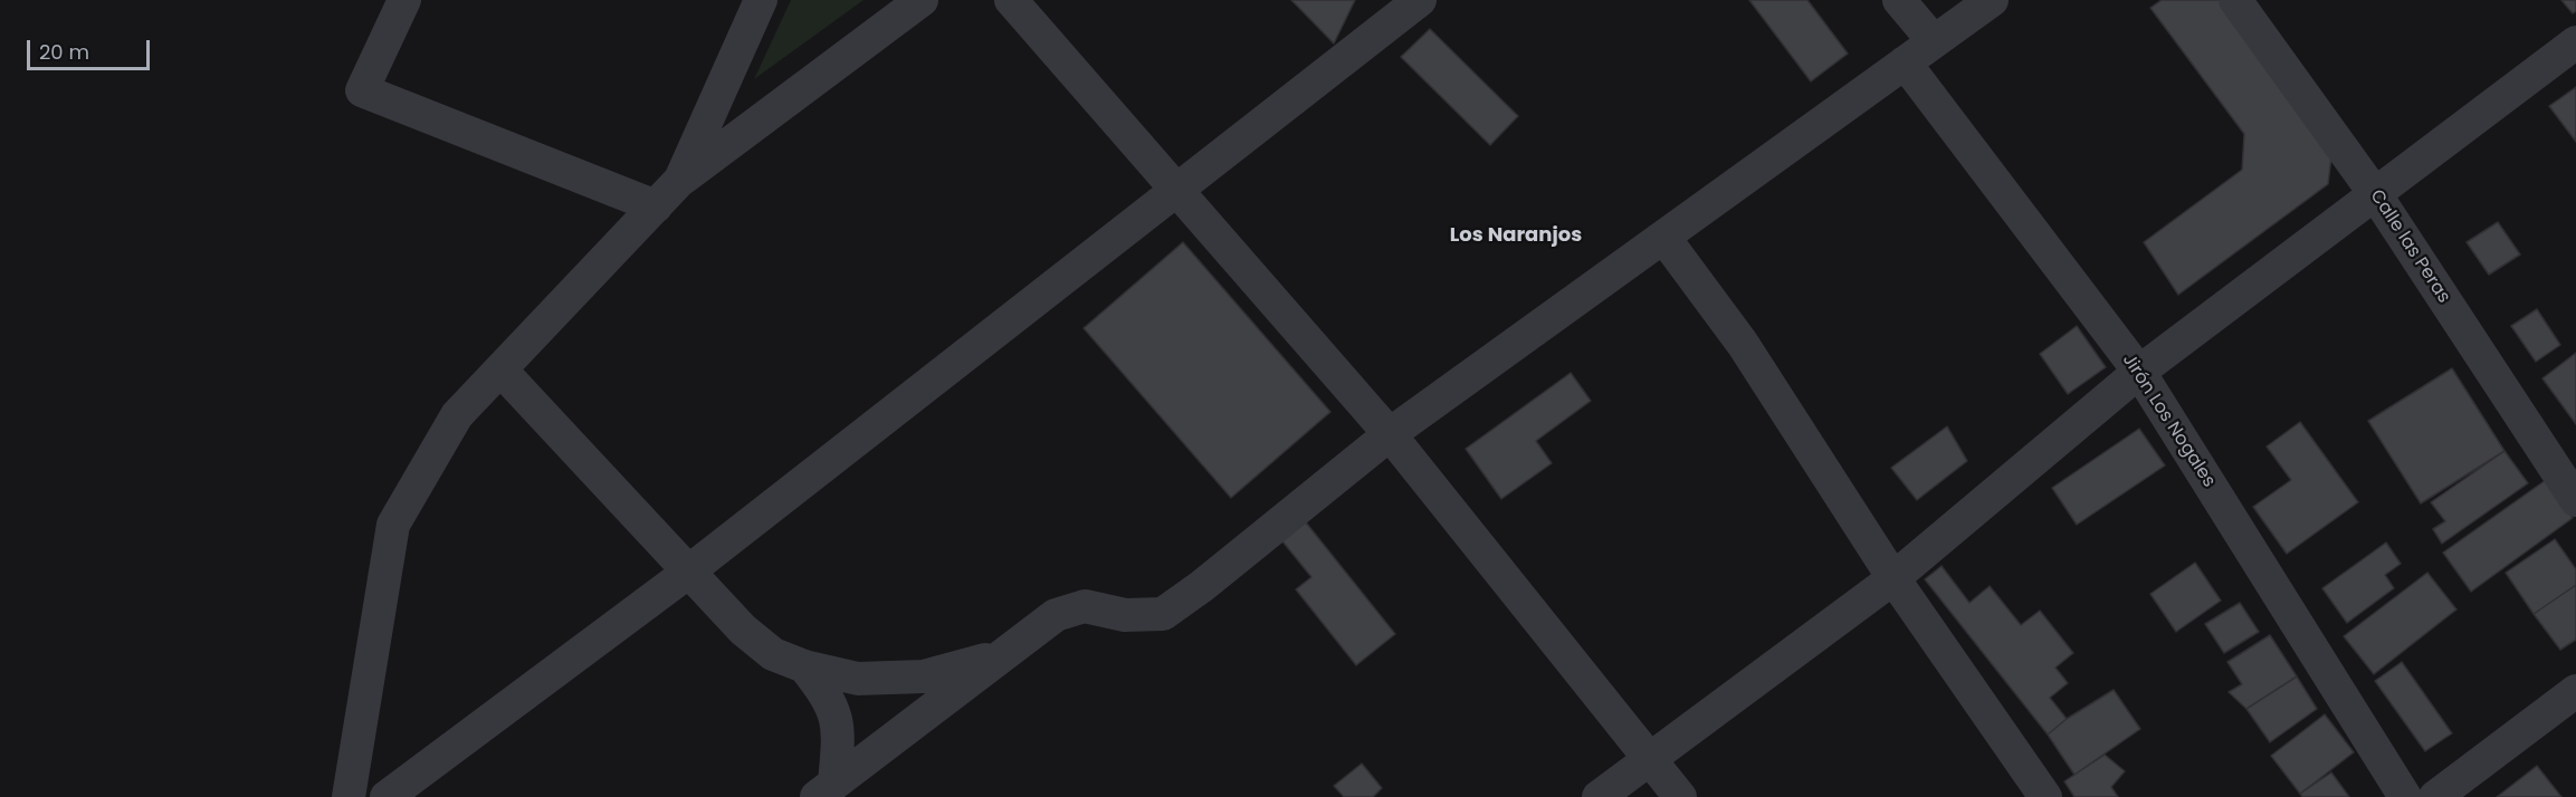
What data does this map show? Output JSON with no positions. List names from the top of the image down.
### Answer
{
  "streets": {
    "street": ["Calle las Peras", "Jirón Los Nogales"]
  },
  "districts": ["Los Naranjos"],
  "scale_bar": "20 m"
}
